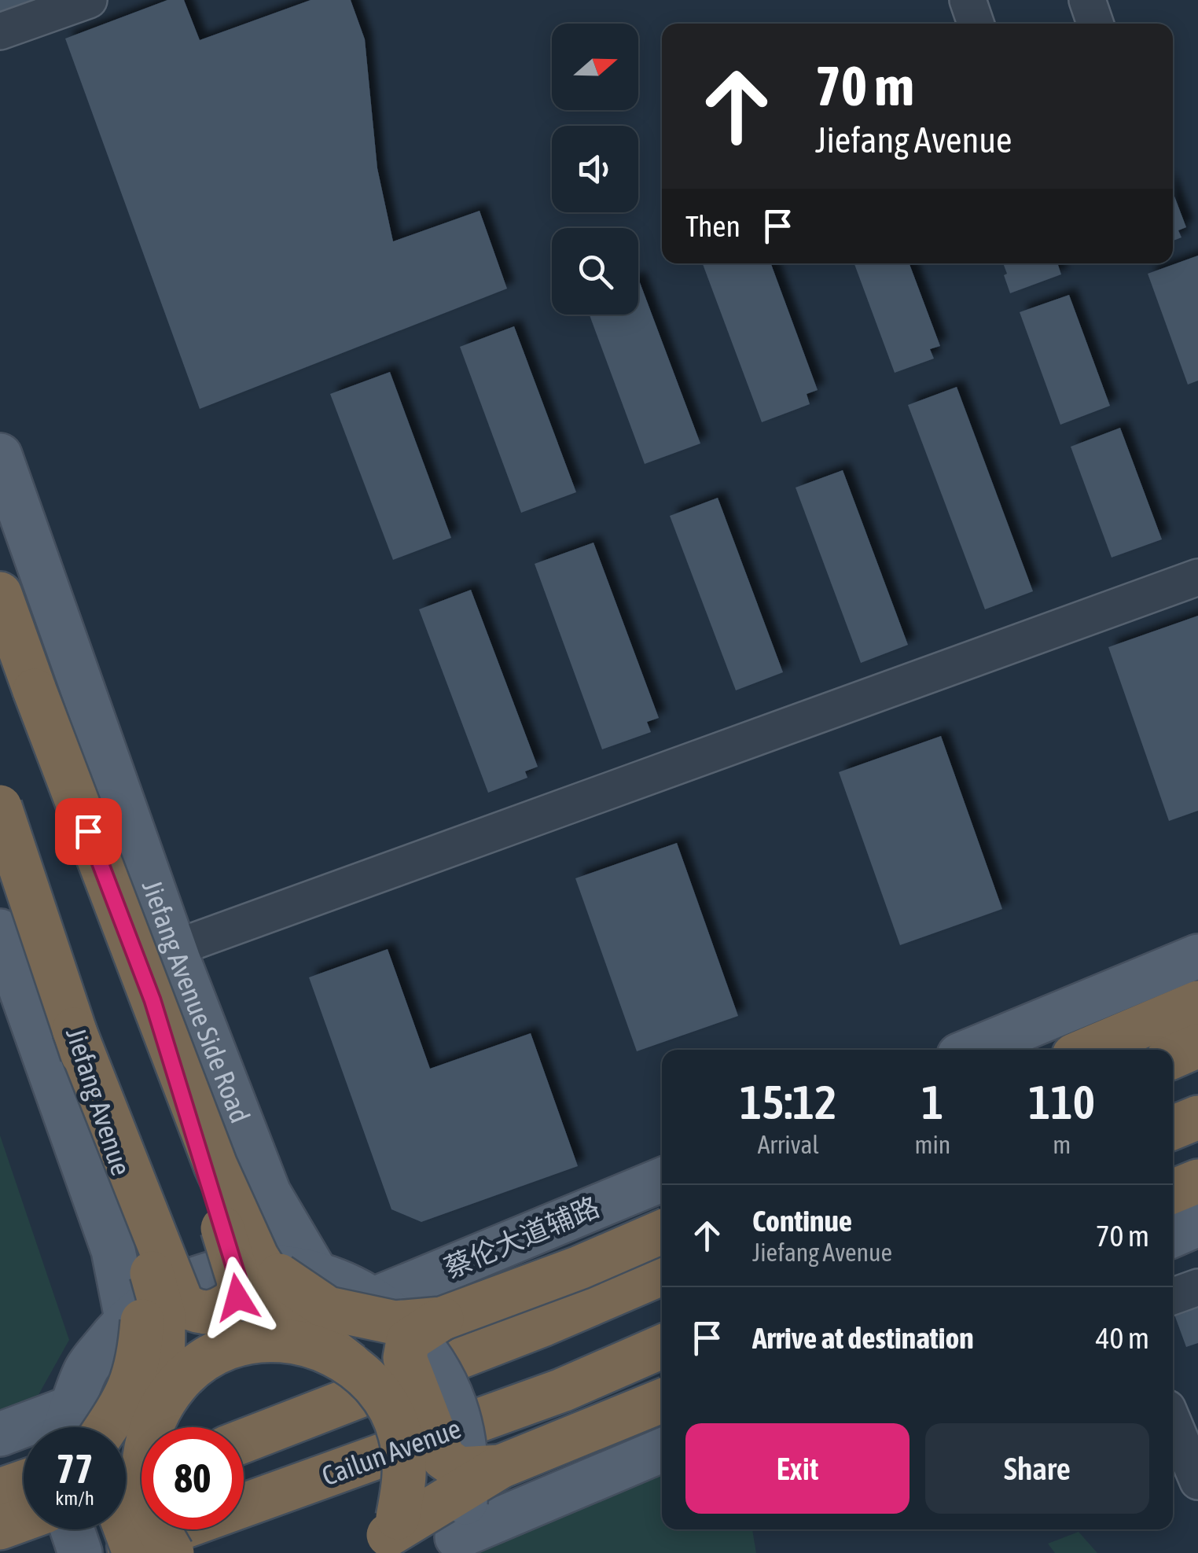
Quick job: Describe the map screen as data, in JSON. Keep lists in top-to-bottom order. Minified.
{"streets":{"highway":["Jiefang Avenue","Cailun Avenue"],"main road":["Jiefang Avenue Side Road","蔡伦大道辅路"]},"north":"right","page":{"turn":["70 m","Jiefang Avenue"],"then":"Then","eta":["15:12","Arrival","1","min","110","m"],"list":[{"name":"Continue","note":"Jiefang Avenue","value":"70 m"},{"name":"Arrive at destination","value":"40 m"}],"buttons":["Exit","Share"],"speed":"77 km/h","limit":"80"}}
